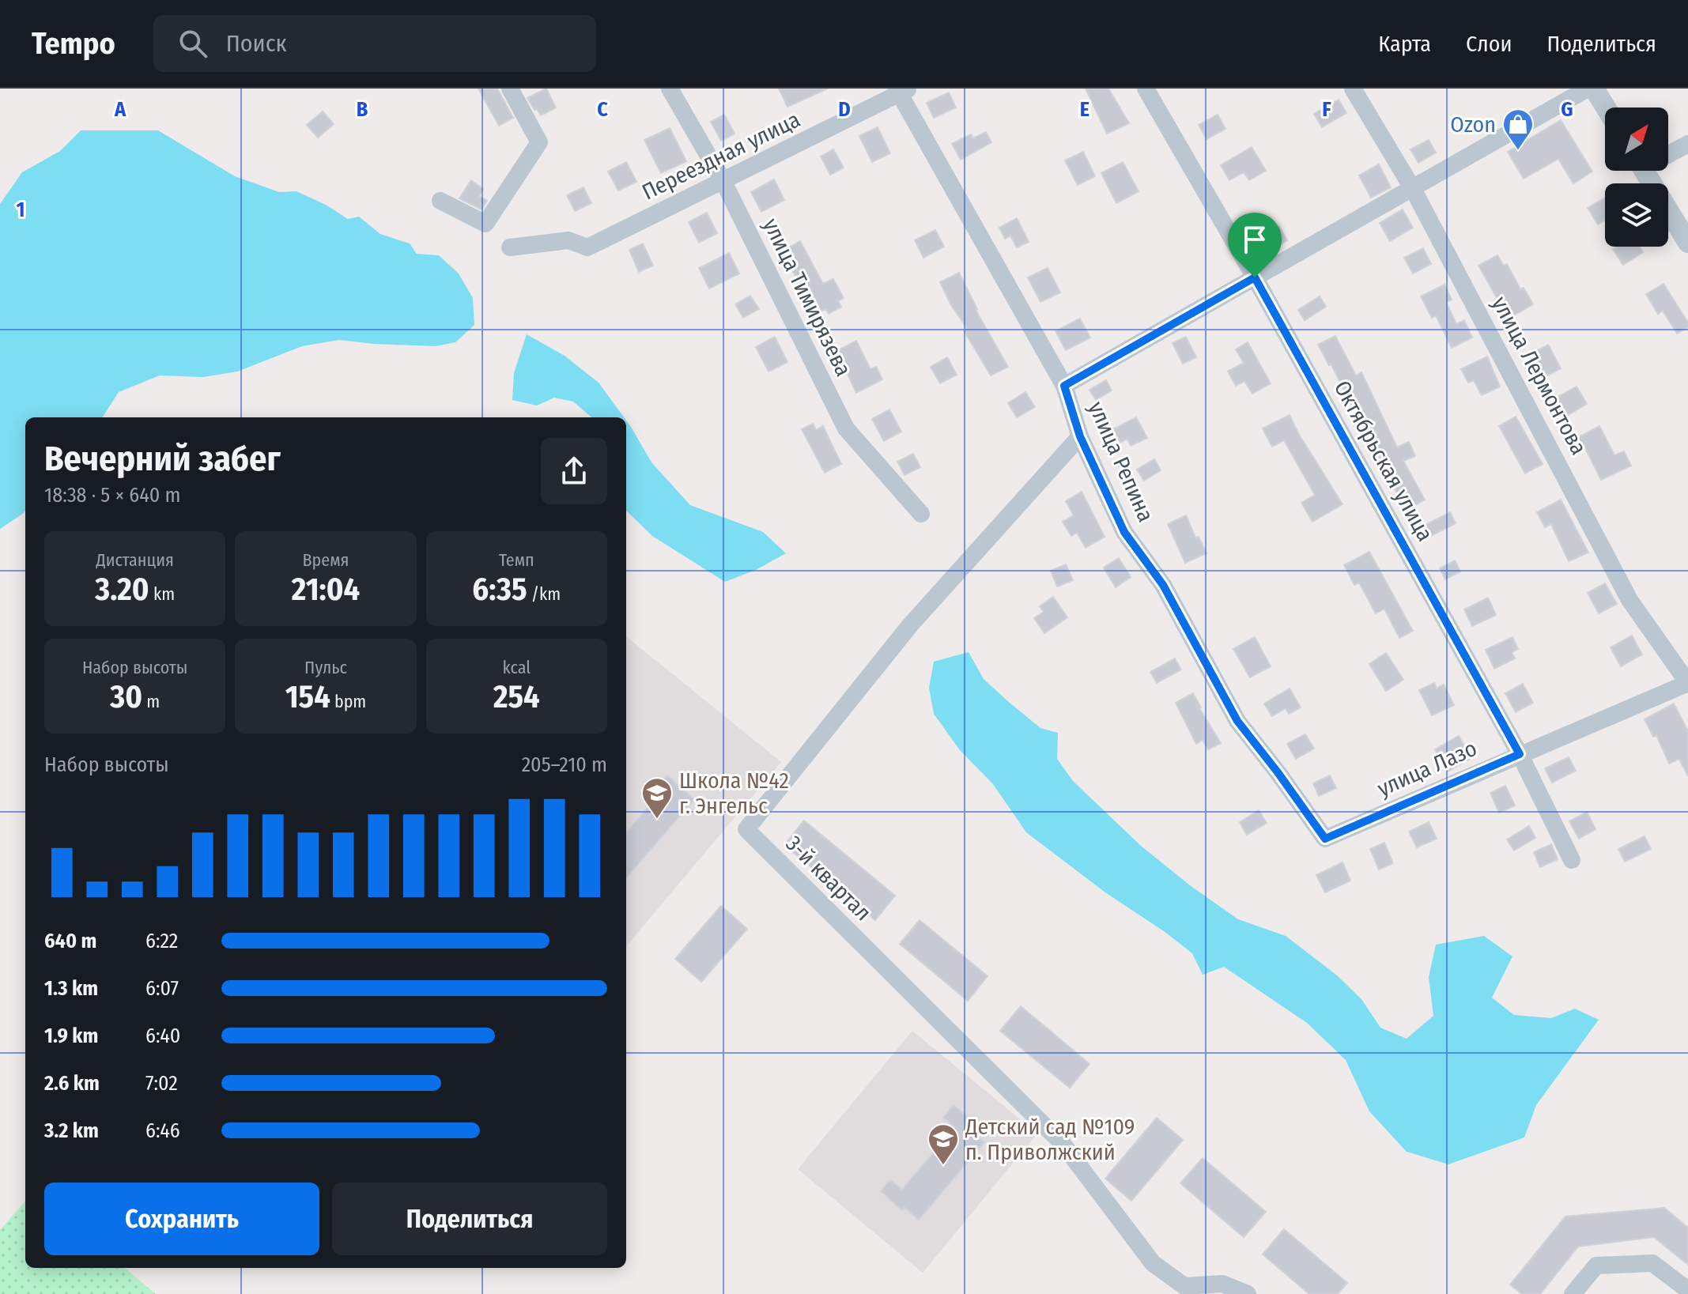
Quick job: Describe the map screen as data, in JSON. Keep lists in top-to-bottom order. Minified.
{"streets":{"street":["Переездная улица","улица Тимирязева","улица Лермонтова","Октябрьская улица","улица Репина","улица Лазо","3-й квартал"]},"crossings":[["Переездная улица","улица Тимирязева"],["Переездная улица","улица Репина"],["улица Лермонтова","улица Лазо"],["Октябрьская улица","улица Лазо"],["улица Репина","улица Лазо"],["улица Репина","3-й квартал"]],"places":{"shop":["Ozon"],"school or university":["Школа №42 г. Энгельс","Детский сад №109 п. Приволжский"]},"north":"top right","page":{"header":"Tempo","search":"Поиск","nav":["Карта","Слои","Поделиться"],"heading":["Вечерний забег","18:38 · 5 × 640 m"],"stats":[["Дистанция","3.20 km"],["Время","21:04"],["Темп","6:35 /km"],["Набор высоты","30 m"],["Пульс","154 bpm"],["kcal","254"]],"chart":["Набор высоты","205–210 m"],"list":[{"name":"640 m","note":"6:22"},{"name":"1.3 km","note":"6:07"},{"name":"1.9 km","note":"6:40"},{"name":"2.6 km","note":"7:02"},{"name":"3.2 km","note":"6:46"}],"buttons":["Сохранить","Поделиться"]},"grid":{"columns":["A","B","C","D","E","F","G"],"rows":["1"]}}
